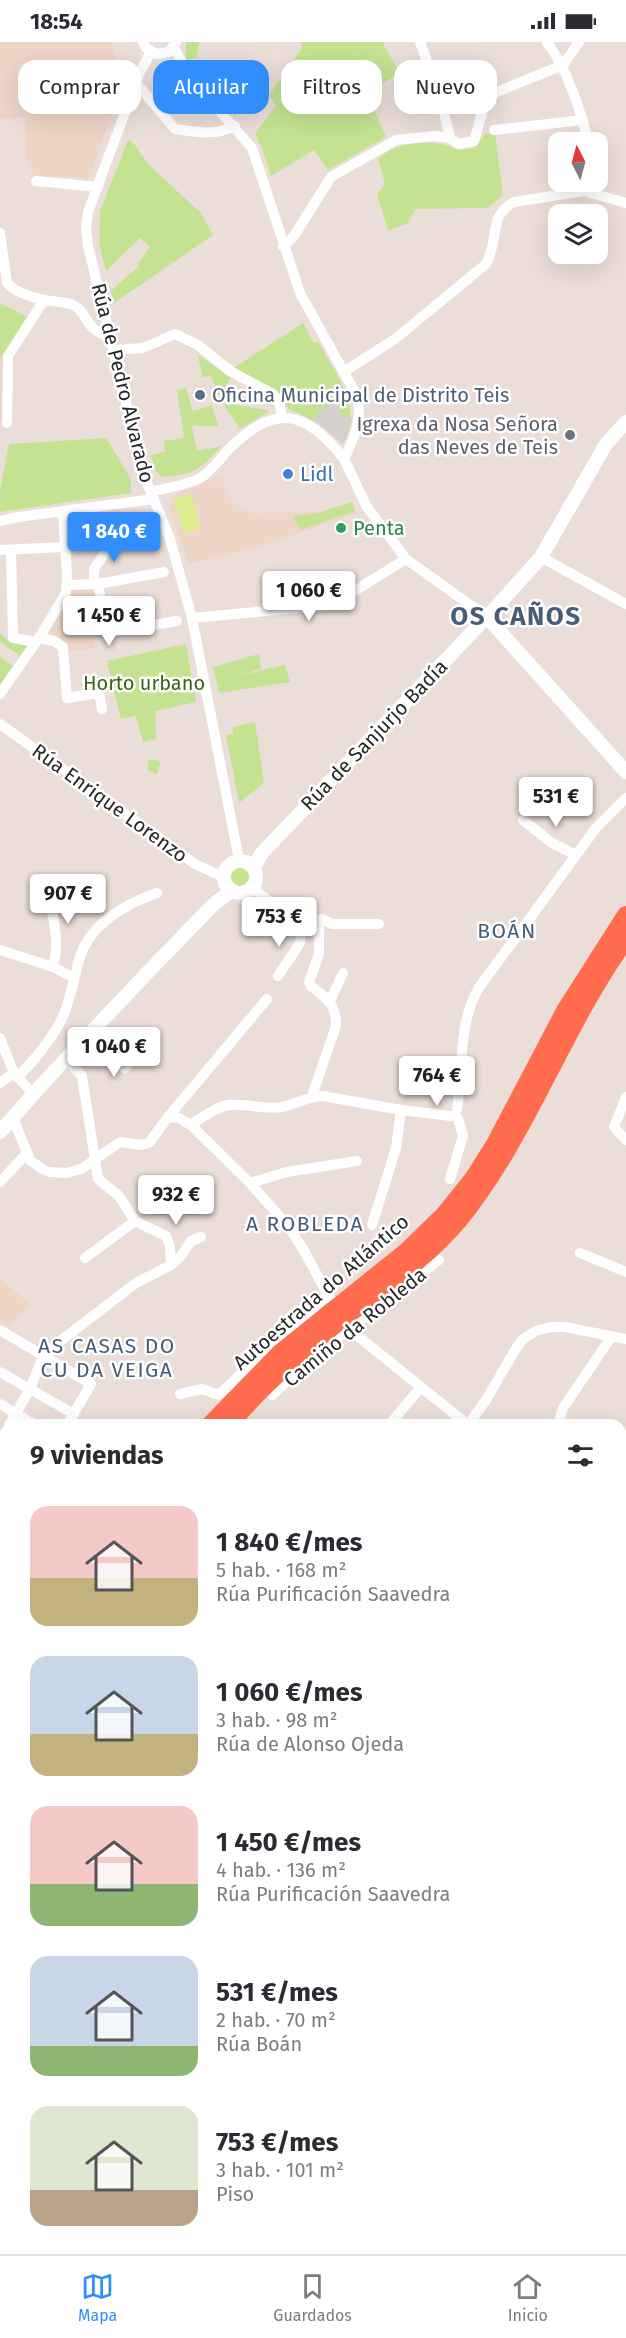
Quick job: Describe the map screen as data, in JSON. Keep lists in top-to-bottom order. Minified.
{"streets":{"highway":["Autoestrada do Atlántico"],"main road":["Rúa de Sanjurjo Badía"],"street":["Rúa de Pedro Alvarado","Rúa Enrique Lorenzo","Camiño da Robleda"]},"crossings":[["Rúa de Pedro Alvarado","Rúa de Sanjurjo Badía"],["Rúa de Pedro Alvarado","Rúa Enrique Lorenzo"],["Rúa de Sanjurjo Badía","Rúa Enrique Lorenzo"]],"districts":["OS CAÑOS","BOÁN","A ROBLEDA","AS CASAS DO CU DA VEIGA"],"parks":["Horto urbano"],"places":["Oficina Municipal de Distrito Teis","Igrexa da Nosa Señora das Neves de Teis","Lidl","Penta"],"north":"top","page":{"status":"18:54","chip":["Comprar","Alquilar","Filtros","Nuevo"],"price":["1 840 €","1 060 €","1 450 €","531 €","907 €","753 €","1 040 €","764 €","932 €"],"heading":"9 viviendas","list":[{"name":"1 840 €/mes","note":"5 hab. · 168 m² · Rúa Purificación Saavedra"},{"name":"1 060 €/mes","note":"3 hab. · 98 m² · Rúa de Alonso Ojeda"},{"name":"1 450 €/mes","note":"4 hab. · 136 m² · Rúa Purificación Saavedra"},{"name":"531 €/mes","note":"2 hab. · 70 m² · Rúa Boán"},{"name":"753 €/mes","note":"3 hab. · 101 m² · Piso"}],"tabs":["Mapa","Guardados","Inicio"]}}
